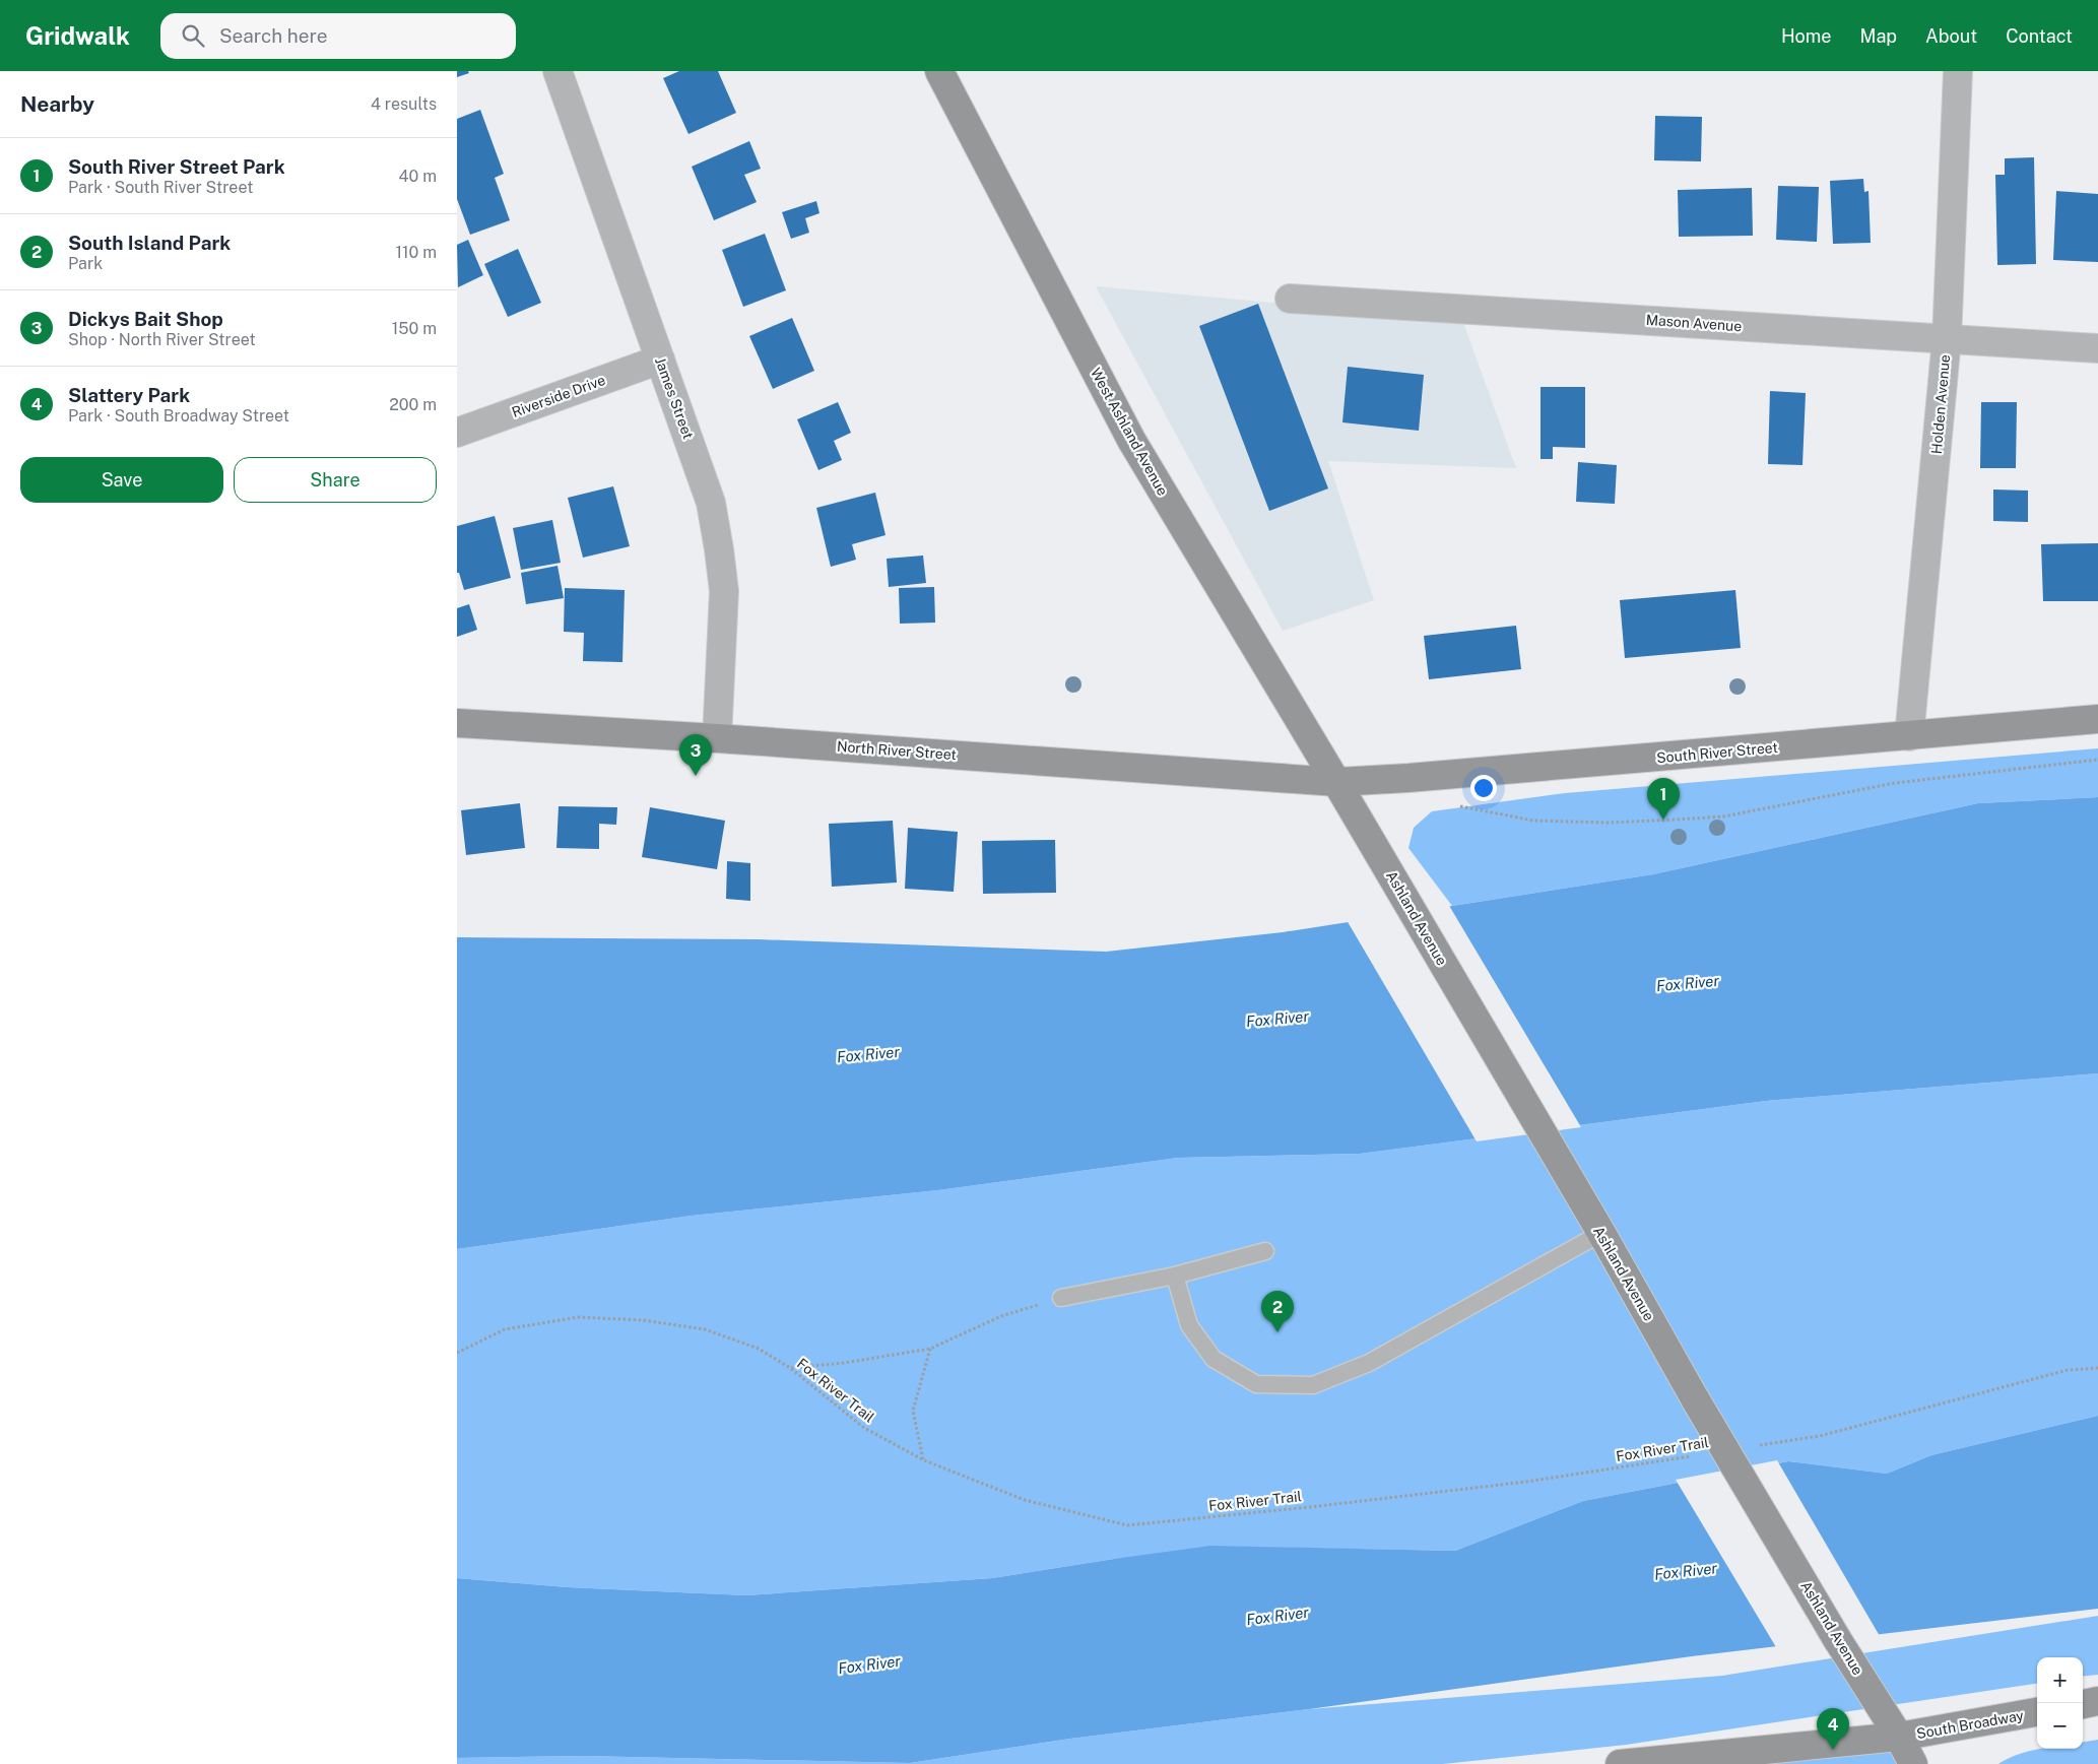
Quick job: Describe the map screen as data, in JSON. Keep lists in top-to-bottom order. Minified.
{"streets":{"street":["Mason Avenue","Riverside Drive","James Street","Holden Avenue","West Ashland Avenue","North River Street","South River Street","Ashland Avenue","South Broadway"],"path":["Fox River Trail"]},"crossings":[["Mason Avenue","Holden Avenue"],["Riverside Drive","James Street"],["James Street","North River Street"],["Holden Avenue","South River Street"],["West Ashland Avenue","North River Street"],["West Ashland Avenue","South River Street"],["West Ashland Avenue","Ashland Avenue"],["North River Street","South River Street"],["North River Street","Ashland Avenue"],["South River Street","Ashland Avenue"],["Ashland Avenue","South Broadway"]],"water":["Fox River"],"page":{"header":"Gridwalk","search":"Search here","nav":["Home","Map","About","Contact"],"heading":["Nearby","4 results"],"list":[{"mark":"1","name":"South River Street Park","note":"Park · South River Street","value":"40 m"},{"mark":"2","name":"South Island Park","note":"Park","value":"110 m"},{"mark":"3","name":"Dickys Bait Shop","note":"Shop · North River Street","value":"150 m"},{"mark":"4","name":"Slattery Park","note":"Park · South Broadway Street","value":"200 m"}],"buttons":["Save","Share"],"pins":["3","1","2","4"],"map_buttons":["+","−"]}}
